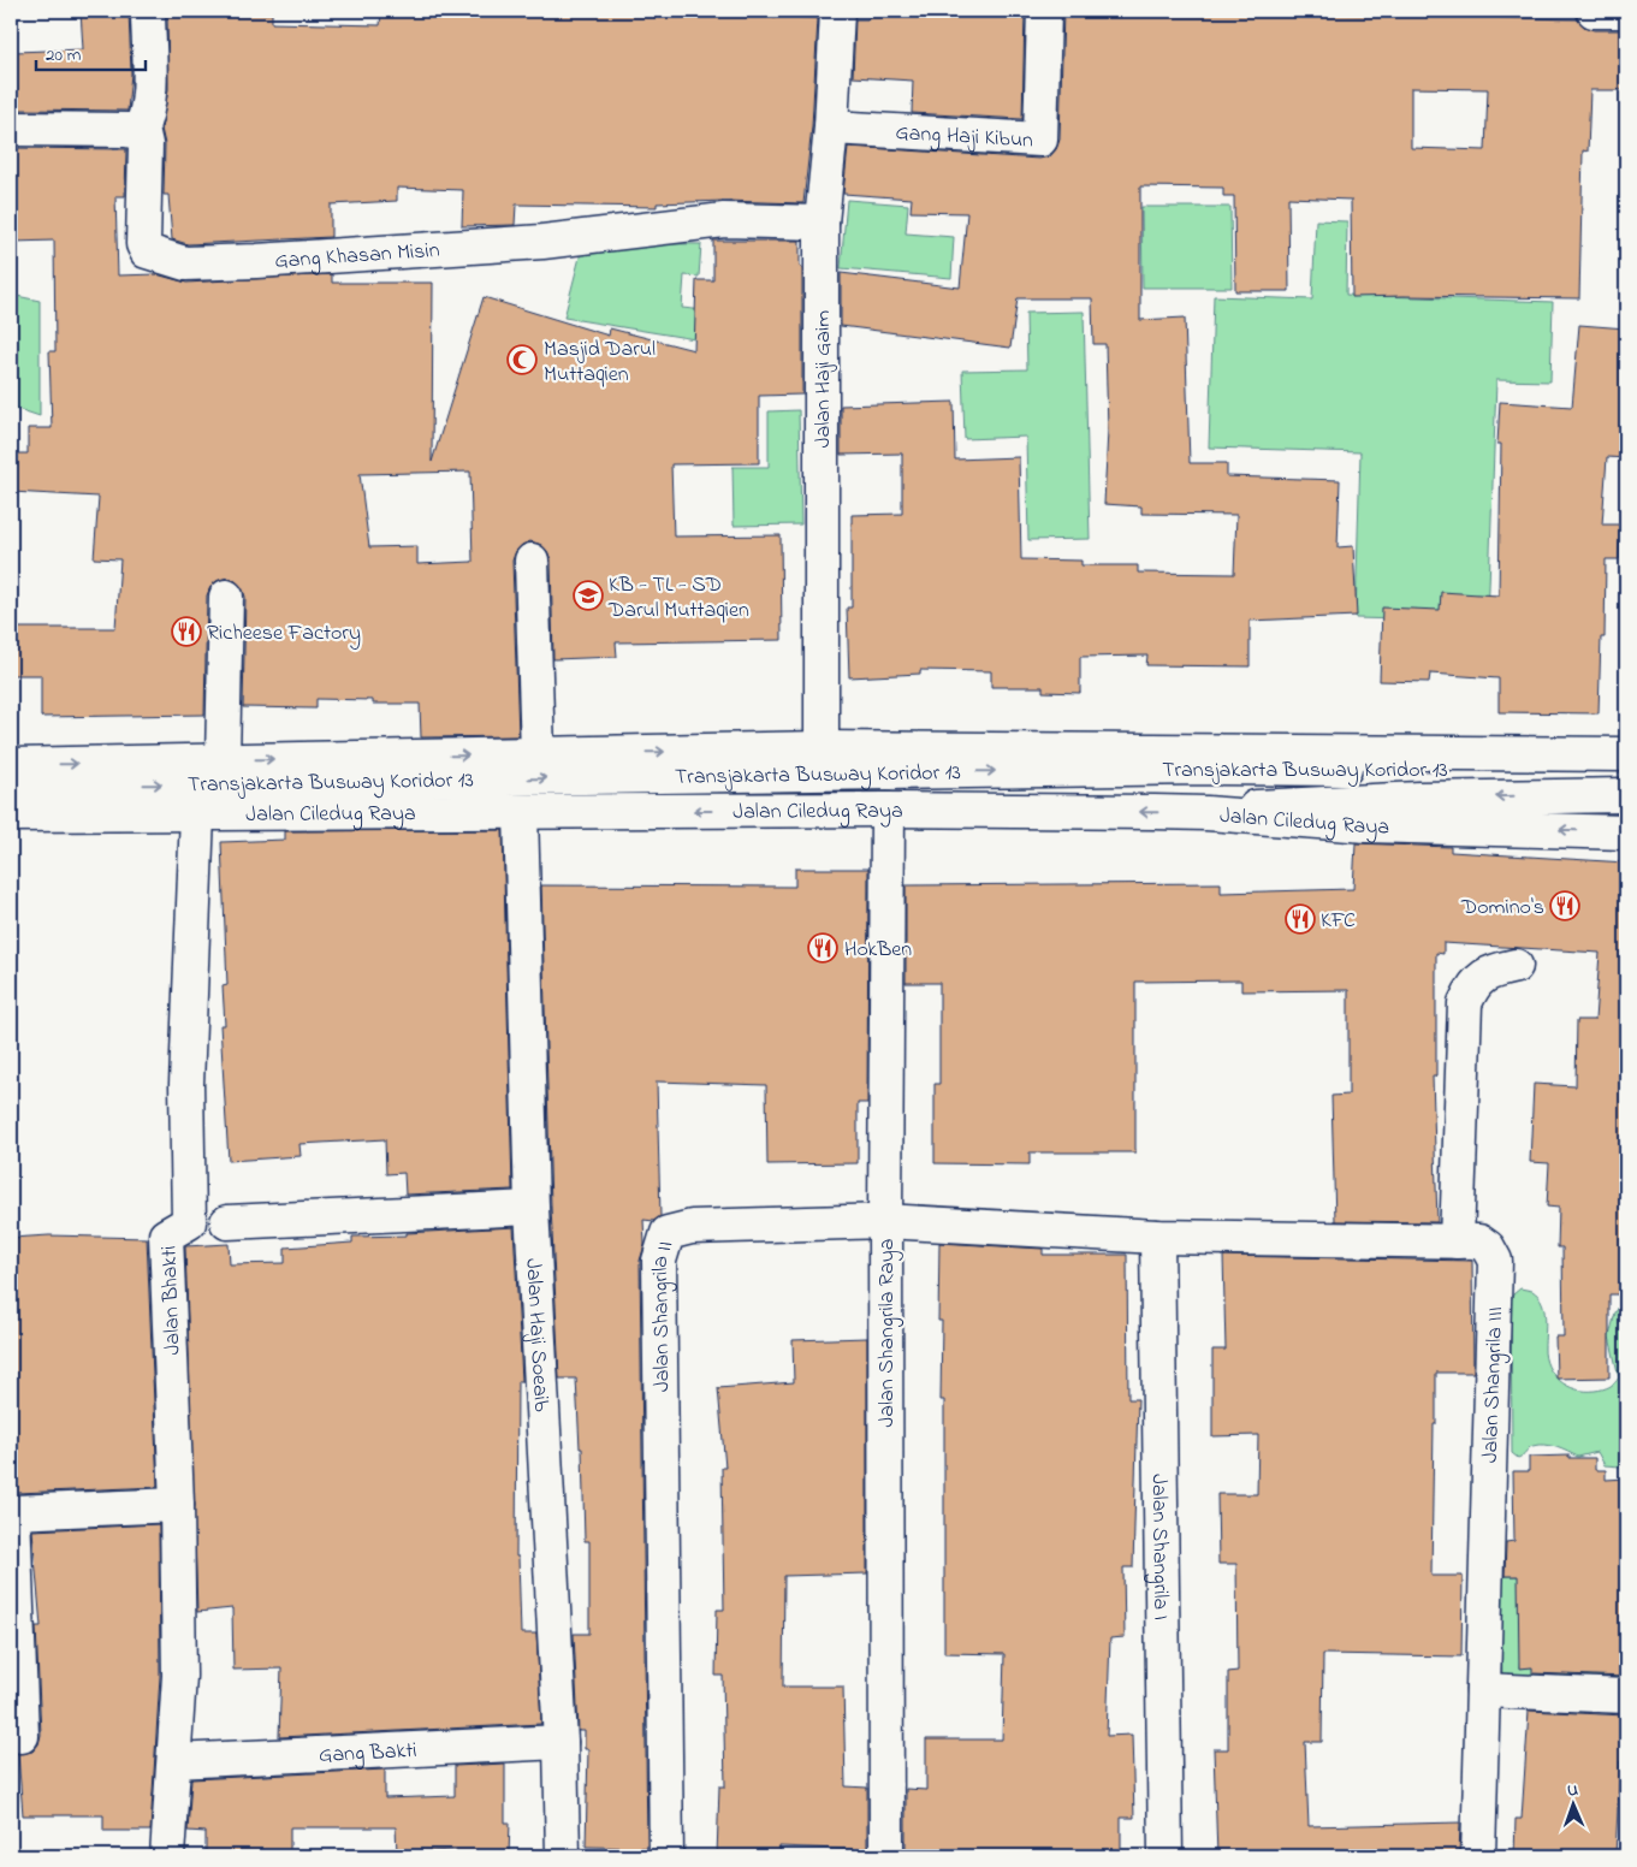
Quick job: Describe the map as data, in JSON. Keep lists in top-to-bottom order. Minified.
{"streets":{"street":["Gang Haji Kibun","Gang Khasan Misin","Jalan Haji Gaim","Transjakarta Busway Koridor 13","Jalan Ciledug Raya","Jalan Bhakti","Jalan Shangrila II","Jalan Shangrila Raya","Jalan Haji Soeaib","Jalan Shangrila III","Jalan Shangrila I","Gang Bakti"]},"crossings":[["Gang Haji Kibun","Jalan Haji Gaim"],["Gang Khasan Misin","Jalan Haji Gaim"],["Transjakarta Busway Koridor 13","Jalan Ciledug Raya"],["Jalan Ciledug Raya","Jalan Bhakti"],["Jalan Ciledug Raya","Jalan Shangrila Raya"],["Jalan Ciledug Raya","Jalan Haji Soeaib"],["Jalan Bhakti","Gang Bakti"],["Jalan Shangrila II","Jalan Shangrila Raya"],["Jalan Shangrila II","Jalan Shangrila III"],["Jalan Shangrila II","Jalan Shangrila I"],["Jalan Haji Soeaib","Gang Bakti"],["Jalan Shangrila III","Jalan Shangrila I"]],"places":{"mosque":["Masjid Darul Muttaqien"],"school or university":["KB - TL - SD Darul Muttaqien"],"restaurant":["Richeese Factory","Domino's","KFC","HokBen"]},"scale_bar":"20 m","north":"top"}
